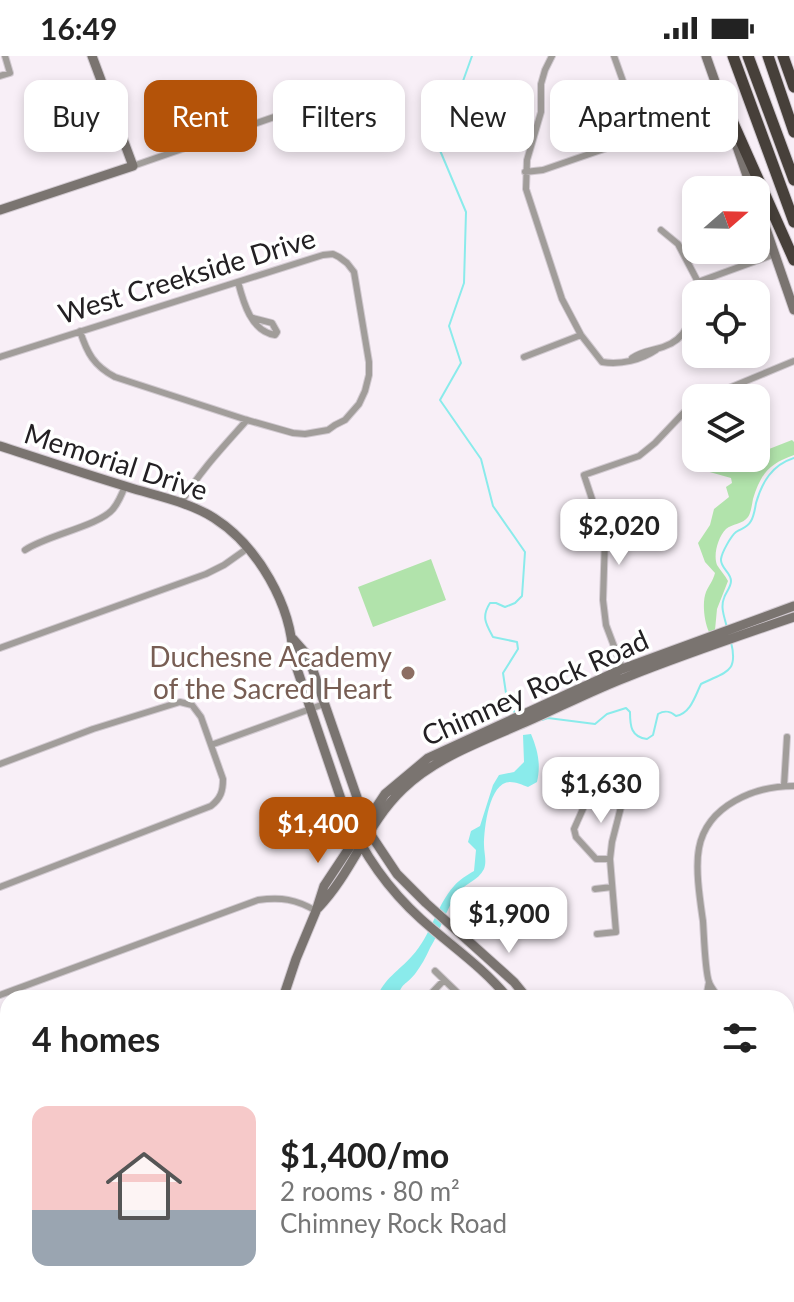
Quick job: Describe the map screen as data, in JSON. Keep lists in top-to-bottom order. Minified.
{"streets":{"main road":["Memorial Drive","Chimney Rock Road"],"street":["West Creekside Drive"]},"crossings":[["Memorial Drive","Chimney Rock Road"]],"places":["Duchesne Academy of the Sacred Heart"],"north":"right","page":{"status":"16:49","chip":["Buy","Rent","Filters","New","Apartment"],"price":["$2,020","$1,630","$1,400","$1,900"],"heading":"4 homes","list":[{"name":"$1,400/mo","note":"2 rooms · 80 m² · Chimney Rock Road"}]}}
